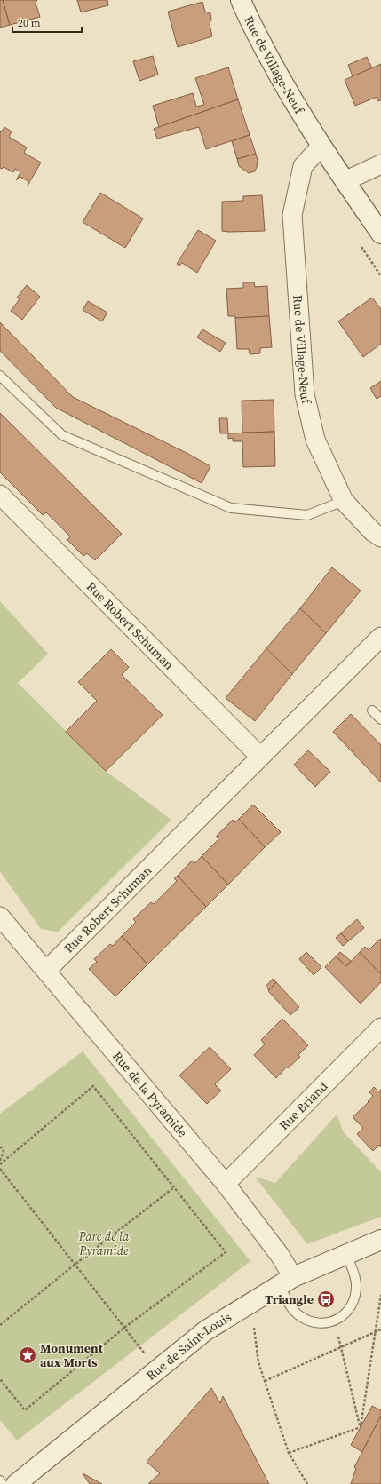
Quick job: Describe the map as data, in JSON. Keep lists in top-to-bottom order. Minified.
{"streets":{"main road":["Rue de Village-Neuf","Rue de Saint-Louis"],"street":["Rue Robert Schuman","Rue de la Pyramide","Rue Briand"]},"crossings":[["Rue Robert Schuman","Rue de la Pyramide"],["Rue de la Pyramide","Rue Briand"],["Rue de la Pyramide","Rue de Saint-Louis"]],"parks":["Parc de la Pyramide"],"places":{"bus stop":["Triangle"],"place":["Monument aux Morts"]},"scale_bar":"20 m"}
